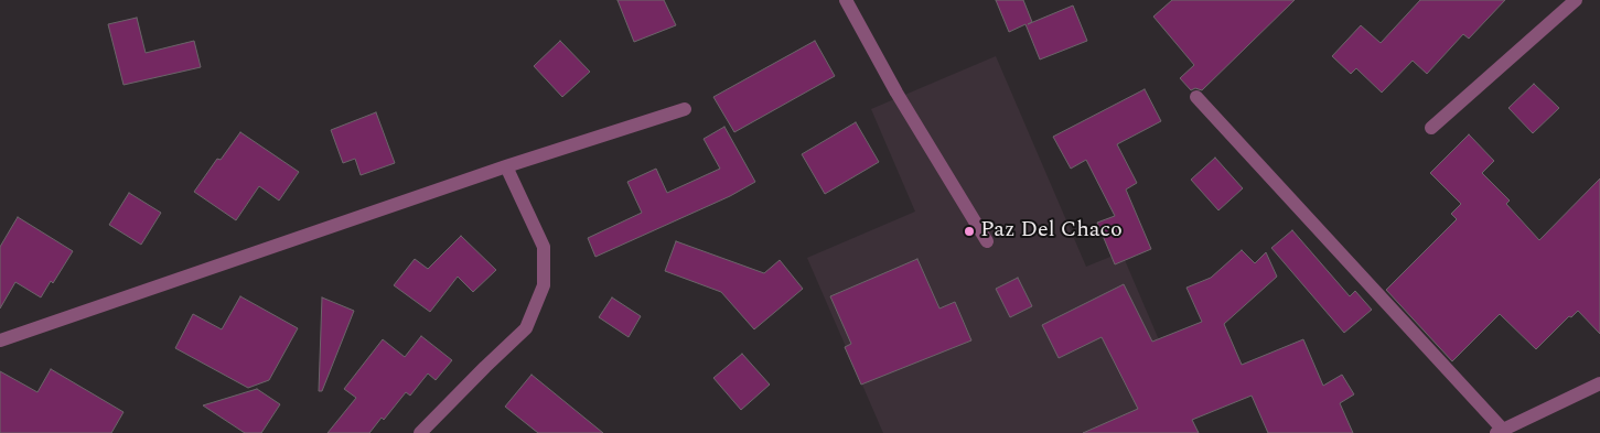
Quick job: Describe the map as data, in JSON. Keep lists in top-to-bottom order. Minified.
{"places":["Paz Del Chaco"]}
